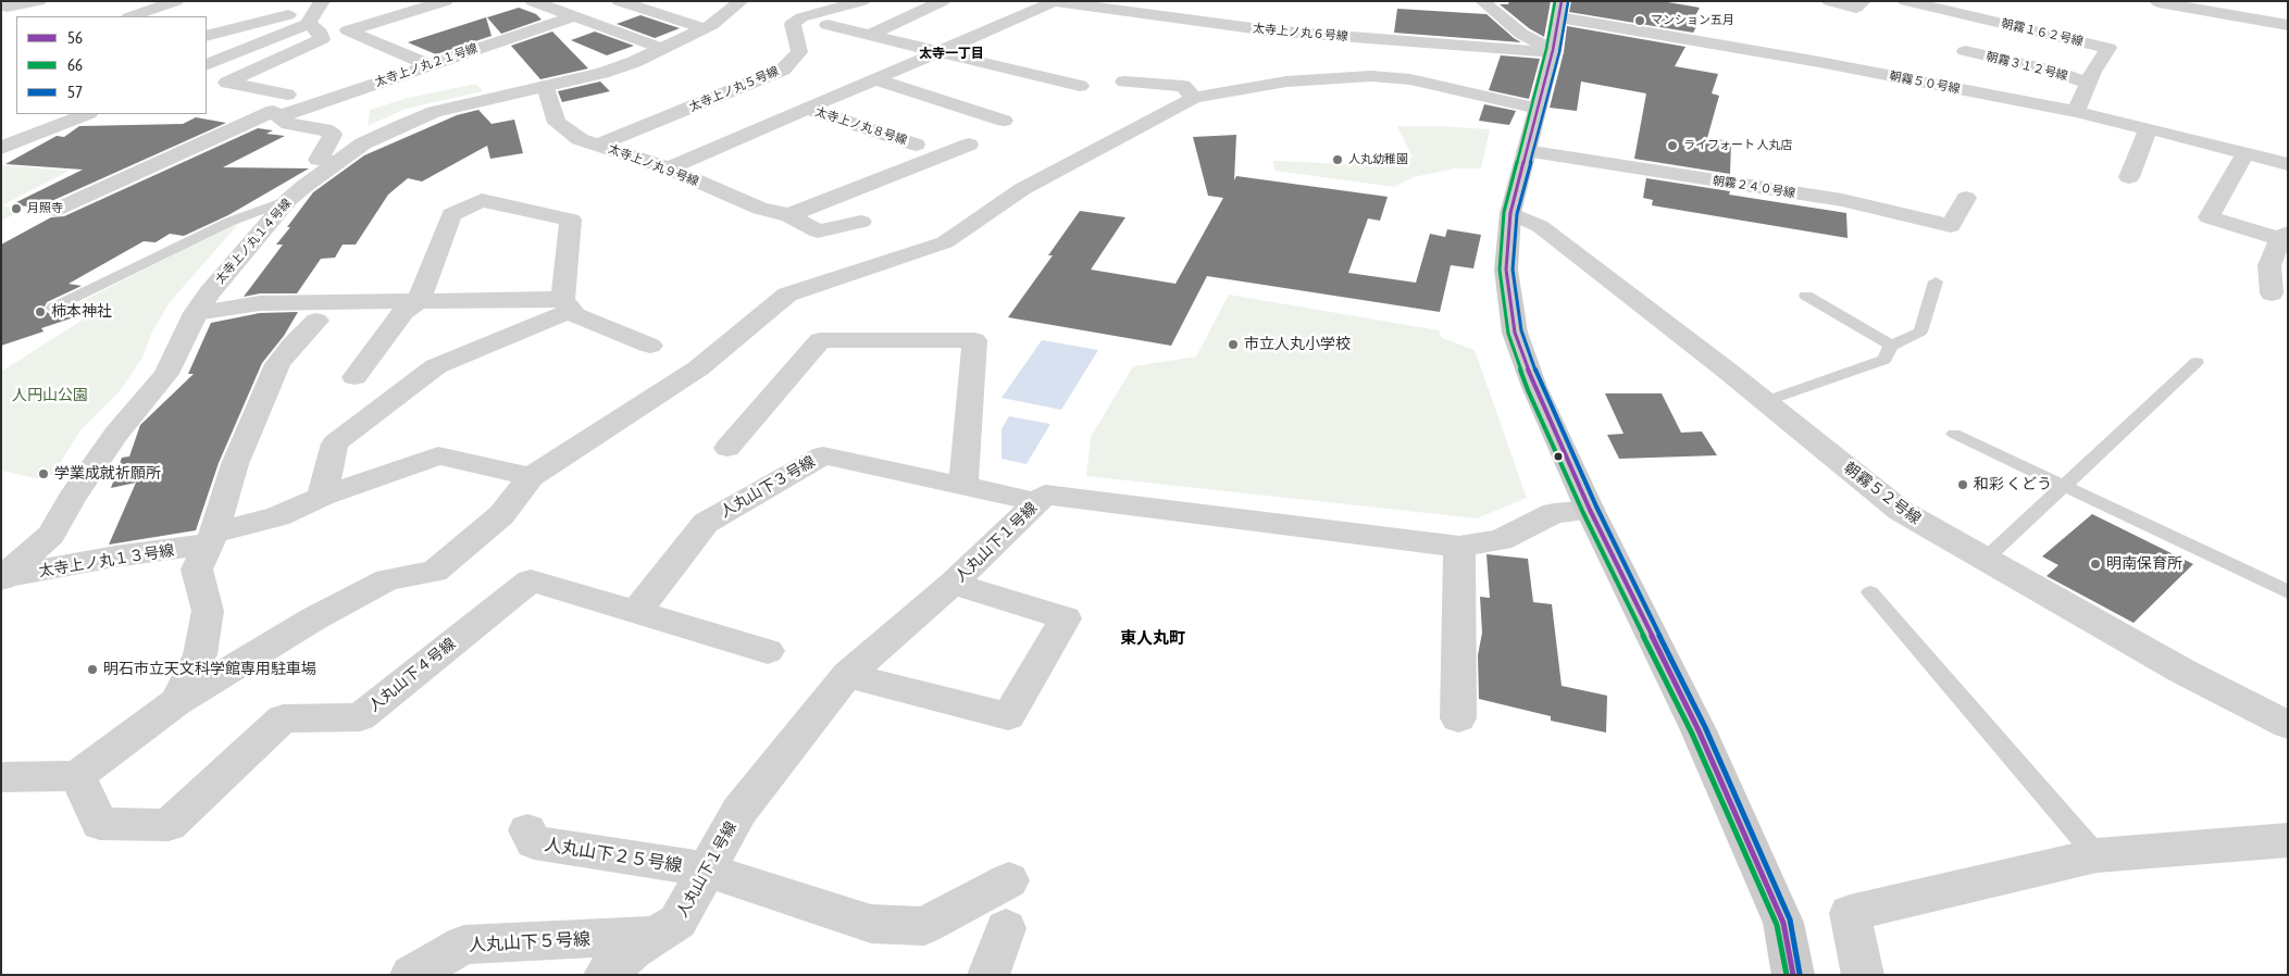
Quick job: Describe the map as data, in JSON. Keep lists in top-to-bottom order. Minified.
{"streets":{"street":["太寺上ノ丸６号線","朝霧１６２号線","太寺上ノ丸２１号線","朝霧３１２号線","朝霧５０号線","太寺上ノ丸５号線","太寺上ノ丸８号線","太寺上ノ丸９号線","朝霧２４０号線","太寺上ノ丸１４号線","人丸山下３号線","朝霧５２号線","人丸山下１号線","太寺上ノ丸１３号線","人丸山下４号線","人丸山下２５号線","人丸山下５号線"]},"crossings":[["朝霧１６２号線","朝霧３１２号線"],["朝霧１６２号線","朝霧５０号線"],["太寺上ノ丸５号線","太寺上ノ丸９号線"],["太寺上ノ丸９号線","太寺上ノ丸１４号線"],["太寺上ノ丸１４号線","太寺上ノ丸１３号線"],["人丸山下３号線","人丸山下１号線"],["人丸山下３号線","人丸山下４号線"],["人丸山下１号線","人丸山下２５号線"],["人丸山下１号線","人丸山下５号線"]],"districts":["太寺一丁目","東人丸町"],"parks":["人円山公園"],"places":["マンション五月","ライフォート 人丸店","人丸幼稚園","月照寺","柿本神社","市立人丸小学校","学業成就祈願所","和彩 くどう","明南保育所","明石市立天文科学館専用駐車場"],"lines":["transit line 56","transit line 66","transit line 57"],"legend":["56","66","57"]}
